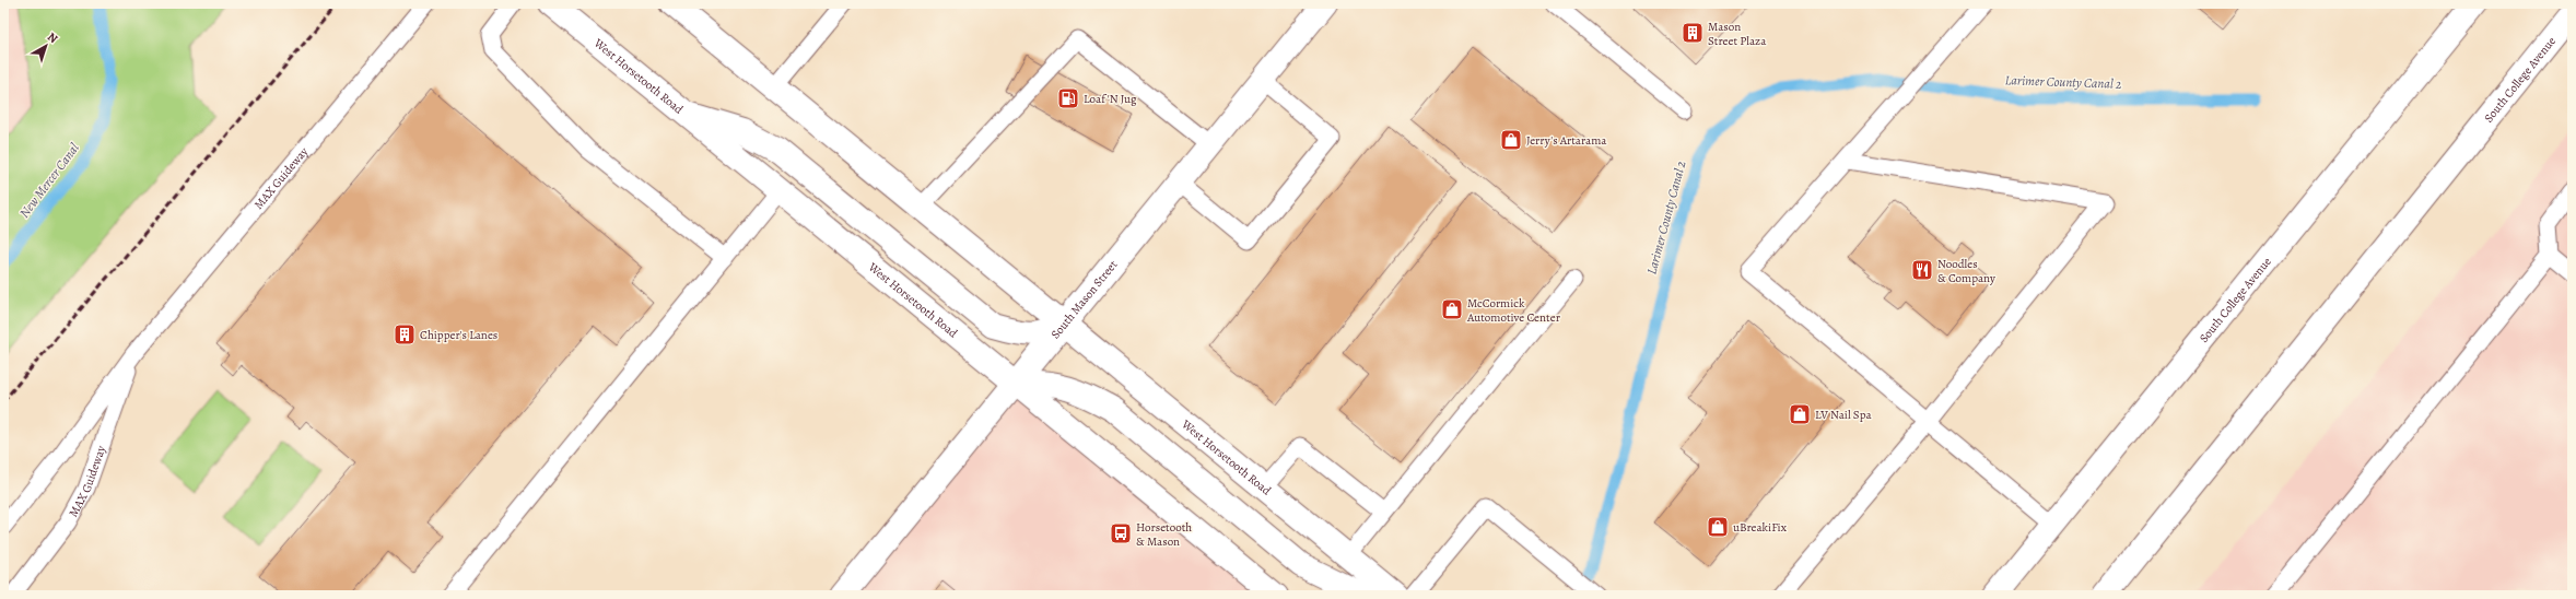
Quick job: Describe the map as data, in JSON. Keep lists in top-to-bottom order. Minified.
{"streets":{"main road":["West Horsetooth Road","South College Avenue","South Mason Street"],"lane":["MAX Guideway"]},"crossings":[["West Horsetooth Road","South Mason Street"]],"water":["Larimer County Canal 2","New Mercer Canal"],"places":{"building":["Mason Street Plaza","Chipper's Lanes"],"fuel station":["Loaf 'N Jug"],"shop":["Jerry's Artarama","McCormick Automotive Center","LV Nail Spa","uBreakiFix"],"restaurant":["Noodles & Company"],"bus stop":["Horsetooth & Mason"]},"north":"top right"}
